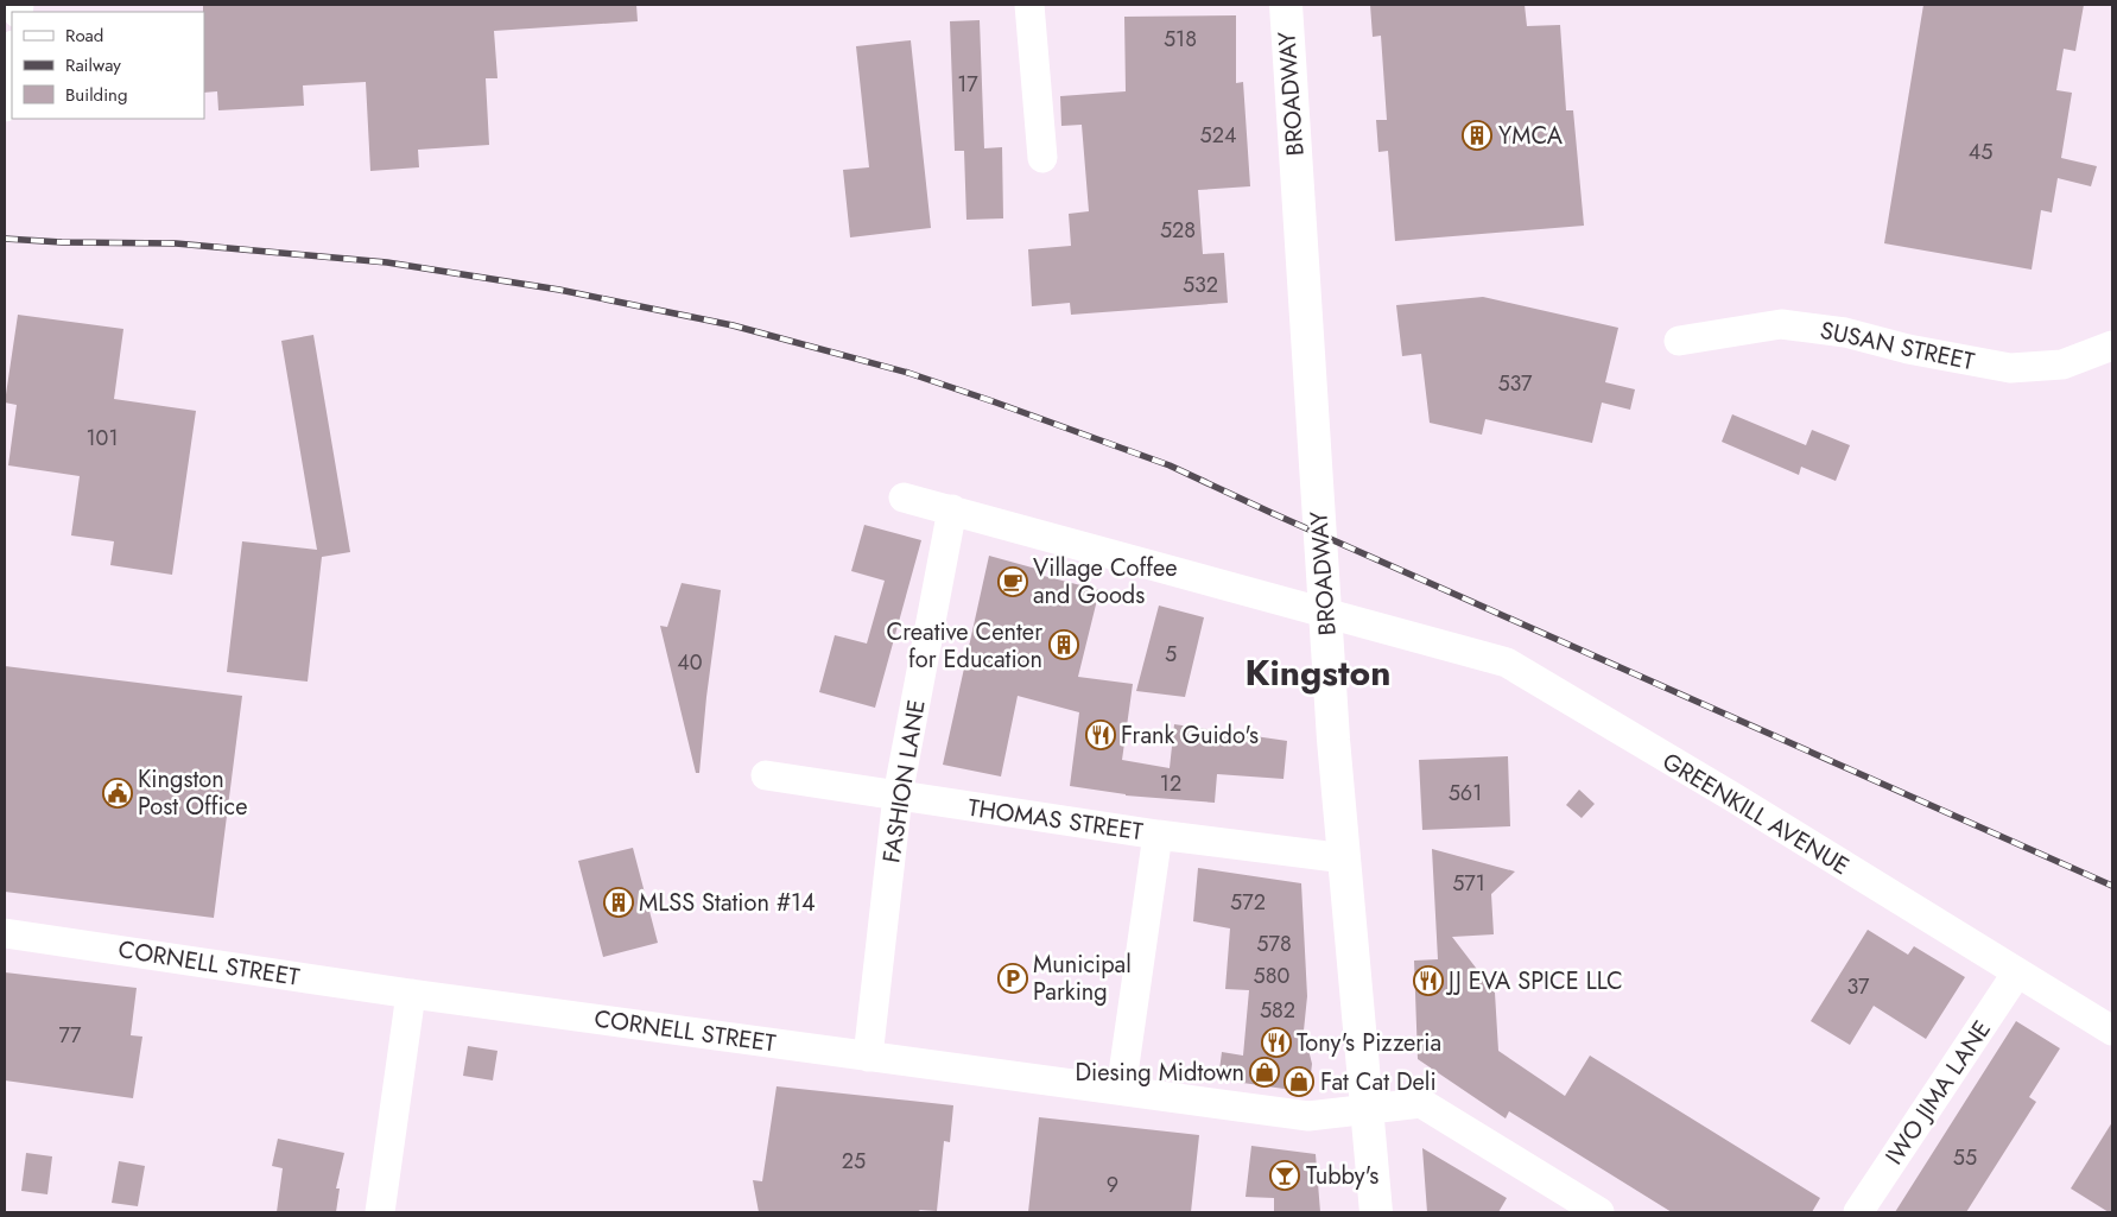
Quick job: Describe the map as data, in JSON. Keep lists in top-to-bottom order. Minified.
{"streets":{"highway":["BROADWAY"],"street":["SUSAN STREET","FASHION LANE","GREENKILL AVENUE","THOMAS STREET","CORNELL STREET","IWO JIMA LANE"]},"crossings":[["BROADWAY","THOMAS STREET"],["BROADWAY","CORNELL STREET"],["FASHION LANE","GREENKILL AVENUE"],["FASHION LANE","THOMAS STREET"],["FASHION LANE","CORNELL STREET"],["GREENKILL AVENUE","IWO JIMA LANE"]],"districts":["Kingston"],"places":{"building":["YMCA","Creative Center for Education","MLSS Station #14"],"cafe":["Village Coffee and Goods"],"restaurant":["Frank Guido's","JJ EVA SPICE LLC","Tony's Pizzeria"],"public building":["Kingston Post Office"],"parking":["Municipal Parking"],"shop":["Diesing Midtown","Fat Cat Deli"],"bar":["Tubby's"]},"house_numbers":["518","17","524","45","528","532","537","101","5","40","12","561","571","572","578","580","37","582","77","55","25","9"],"legend":["Road","Railway","Building"]}
